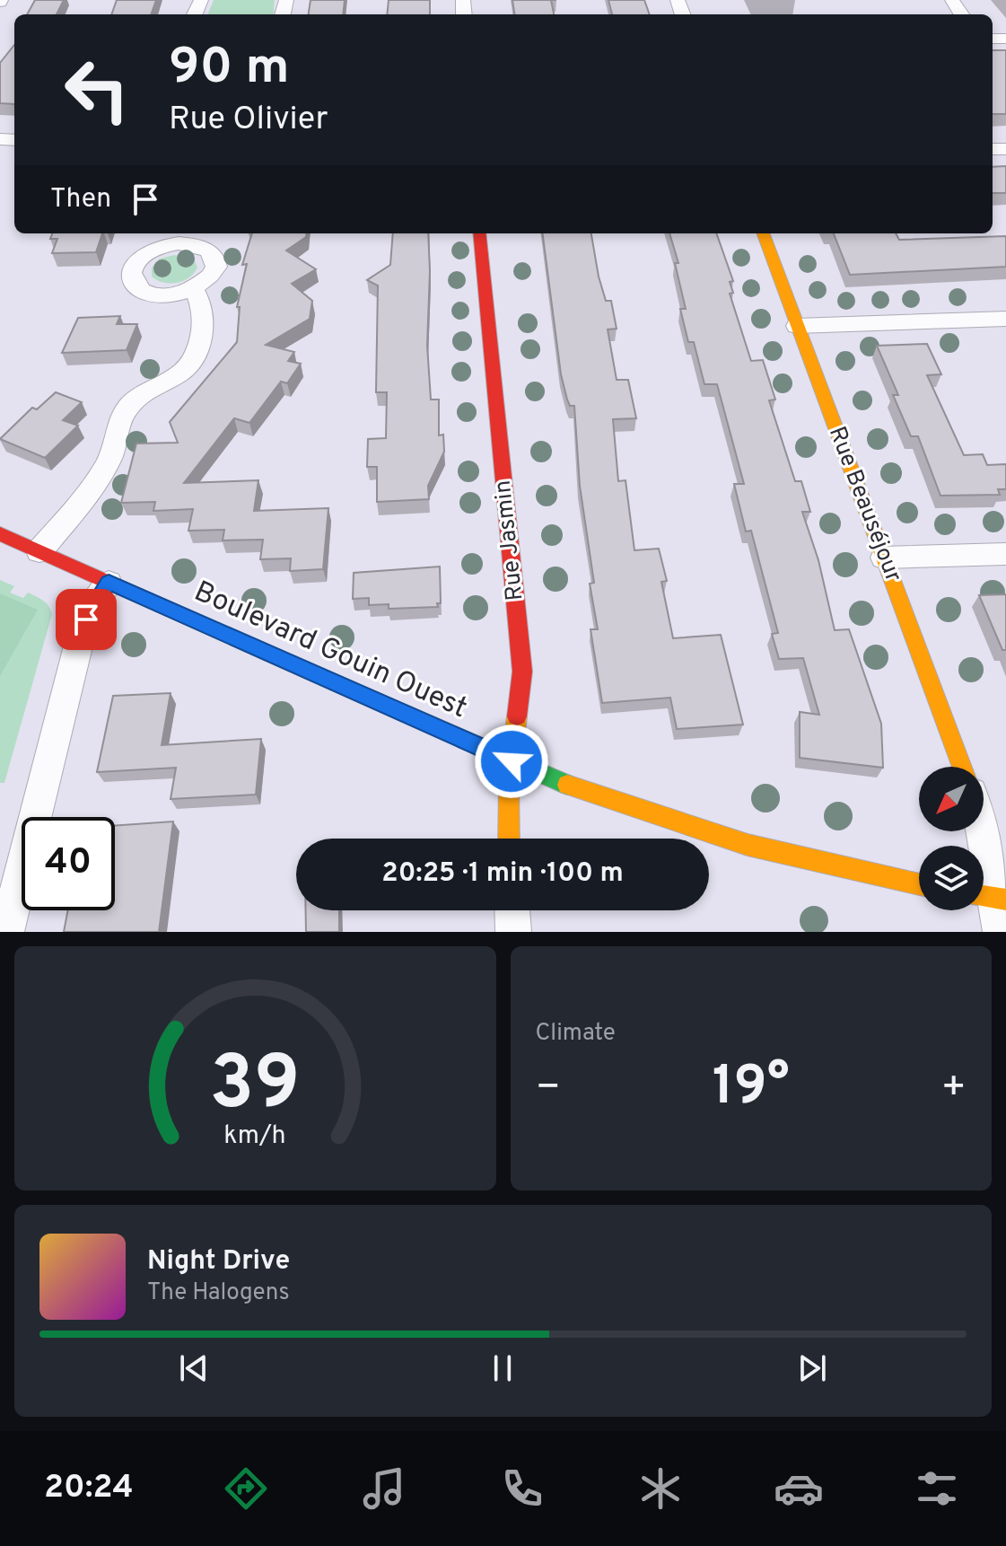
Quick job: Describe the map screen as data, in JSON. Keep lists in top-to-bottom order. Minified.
{"streets":{"street":["Rue Beauséjour","Rue Jasmin","Boulevard Gouin Ouest"]},"crossings":[["Rue Jasmin","Boulevard Gouin Ouest"]],"north":"bottom left","page":{"turn":["90 m","Rue Olivier"],"then":"Then","limit":"40","trip":"20:25 · 1 min · 100 m","tile":"Climate","heat":["−","19°","+"],"song":["Night Drive","The Halogens"],"tabs":"20:24","gauge":["39","km/h"]}}
